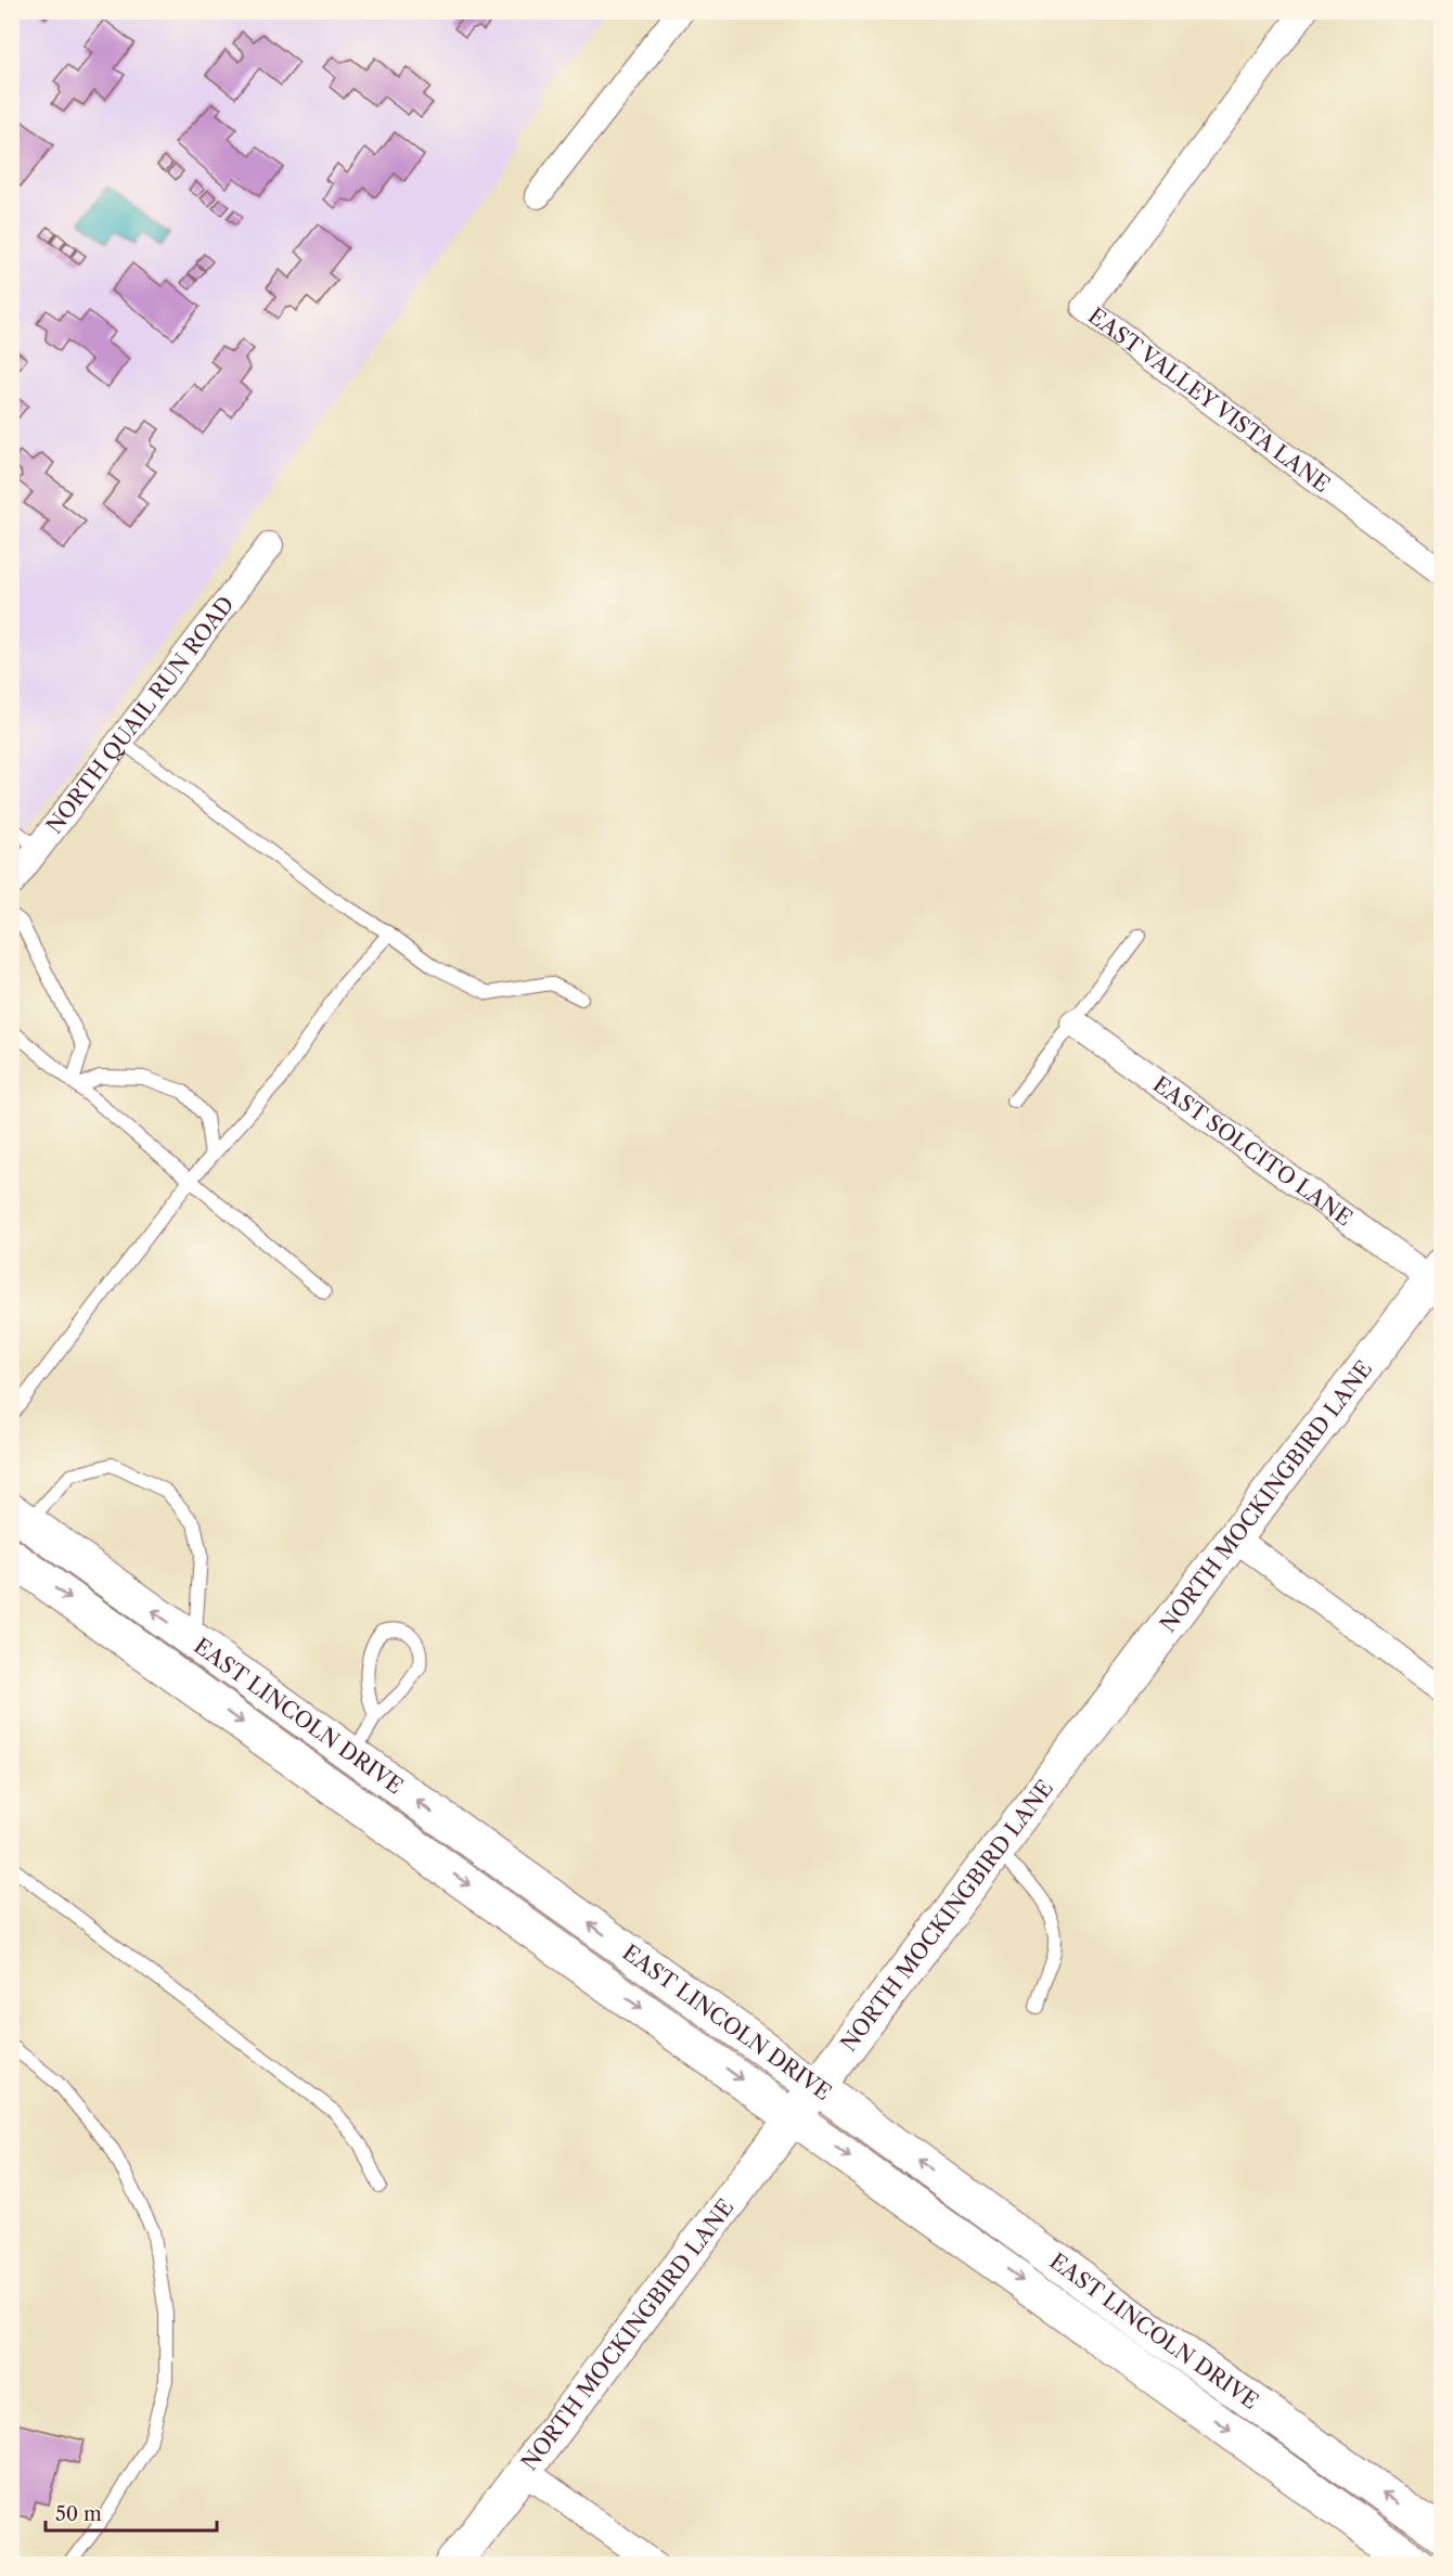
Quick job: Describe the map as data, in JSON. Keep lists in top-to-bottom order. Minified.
{"streets":{"main road":["EAST LINCOLN DRIVE"],"street":["EAST VALLEY VISTA LANE","NORTH QUAIL RUN ROAD","EAST SOLCITO LANE","NORTH MOCKINGBIRD LANE"]},"crossings":[["EAST SOLCITO LANE","NORTH MOCKINGBIRD LANE"],["NORTH MOCKINGBIRD LANE","EAST LINCOLN DRIVE"]],"scale_bar":"50 m"}
